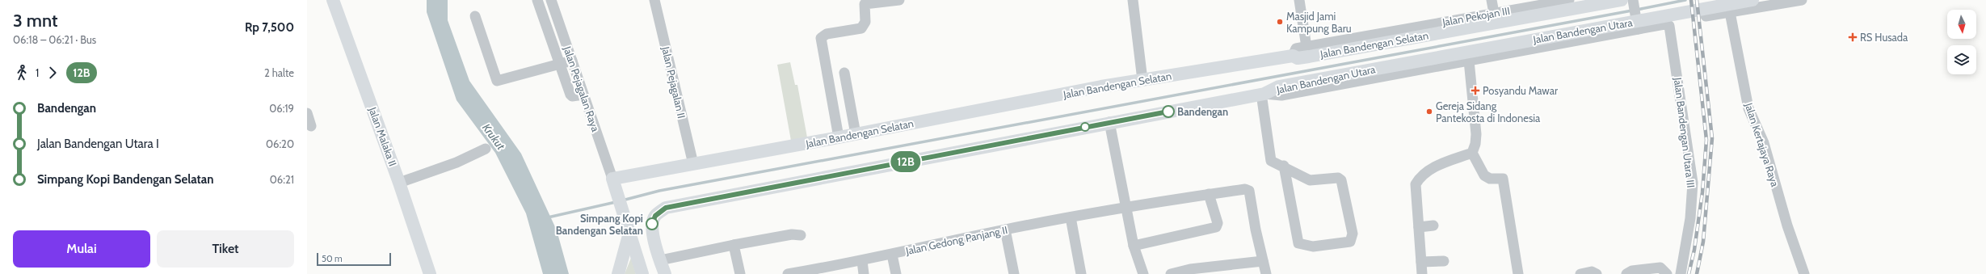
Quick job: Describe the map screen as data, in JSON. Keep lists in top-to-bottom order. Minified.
{"streets":{"main road":["Jalan Bandengan Utara","Jalan Bandengan Selatan","Jalan Malaka II"],"street":["Jalan Pekojan III","Jalan Pejagalan II","Jalan Pejagalan Raya","Jalan Bandengan Utara III","Jalan Kertajaya Raya","Jalan Gedong Panjang II"]},"crossings":[["Jalan Pekojan III","Jalan Bandengan Selatan"],["Jalan Bandengan Selatan","Jalan Pejagalan II"],["Jalan Bandengan Selatan","Jalan Pejagalan Raya"]],"water":["Krukut"],"places":{"other":["Masjid Jami Kampung Baru","Bandengan","Gereja Sidang Pantekosta di Indonesia","Simpang Kopi Bandengan Selatan"],"health":["RS Husada","Posyandu Mawar"]},"lines":["bus line 12B"],"scale_bar":"50 m","north":"bottom","page":{"heading":["3 mnt","06:18 – 06:21 · Bus","Rp 7,500"],"on_map":"12B","legs":["1","12B","2 halte"],"list":[{"name":"Bandengan","value":"06:19"},{"name":"Jalan Bandengan Utara I","value":"06:20"},{"name":"Simpang Kopi Bandengan Selatan","value":"06:21"}],"buttons":["Mulai","Tiket"],"scale":"50 m"}}
